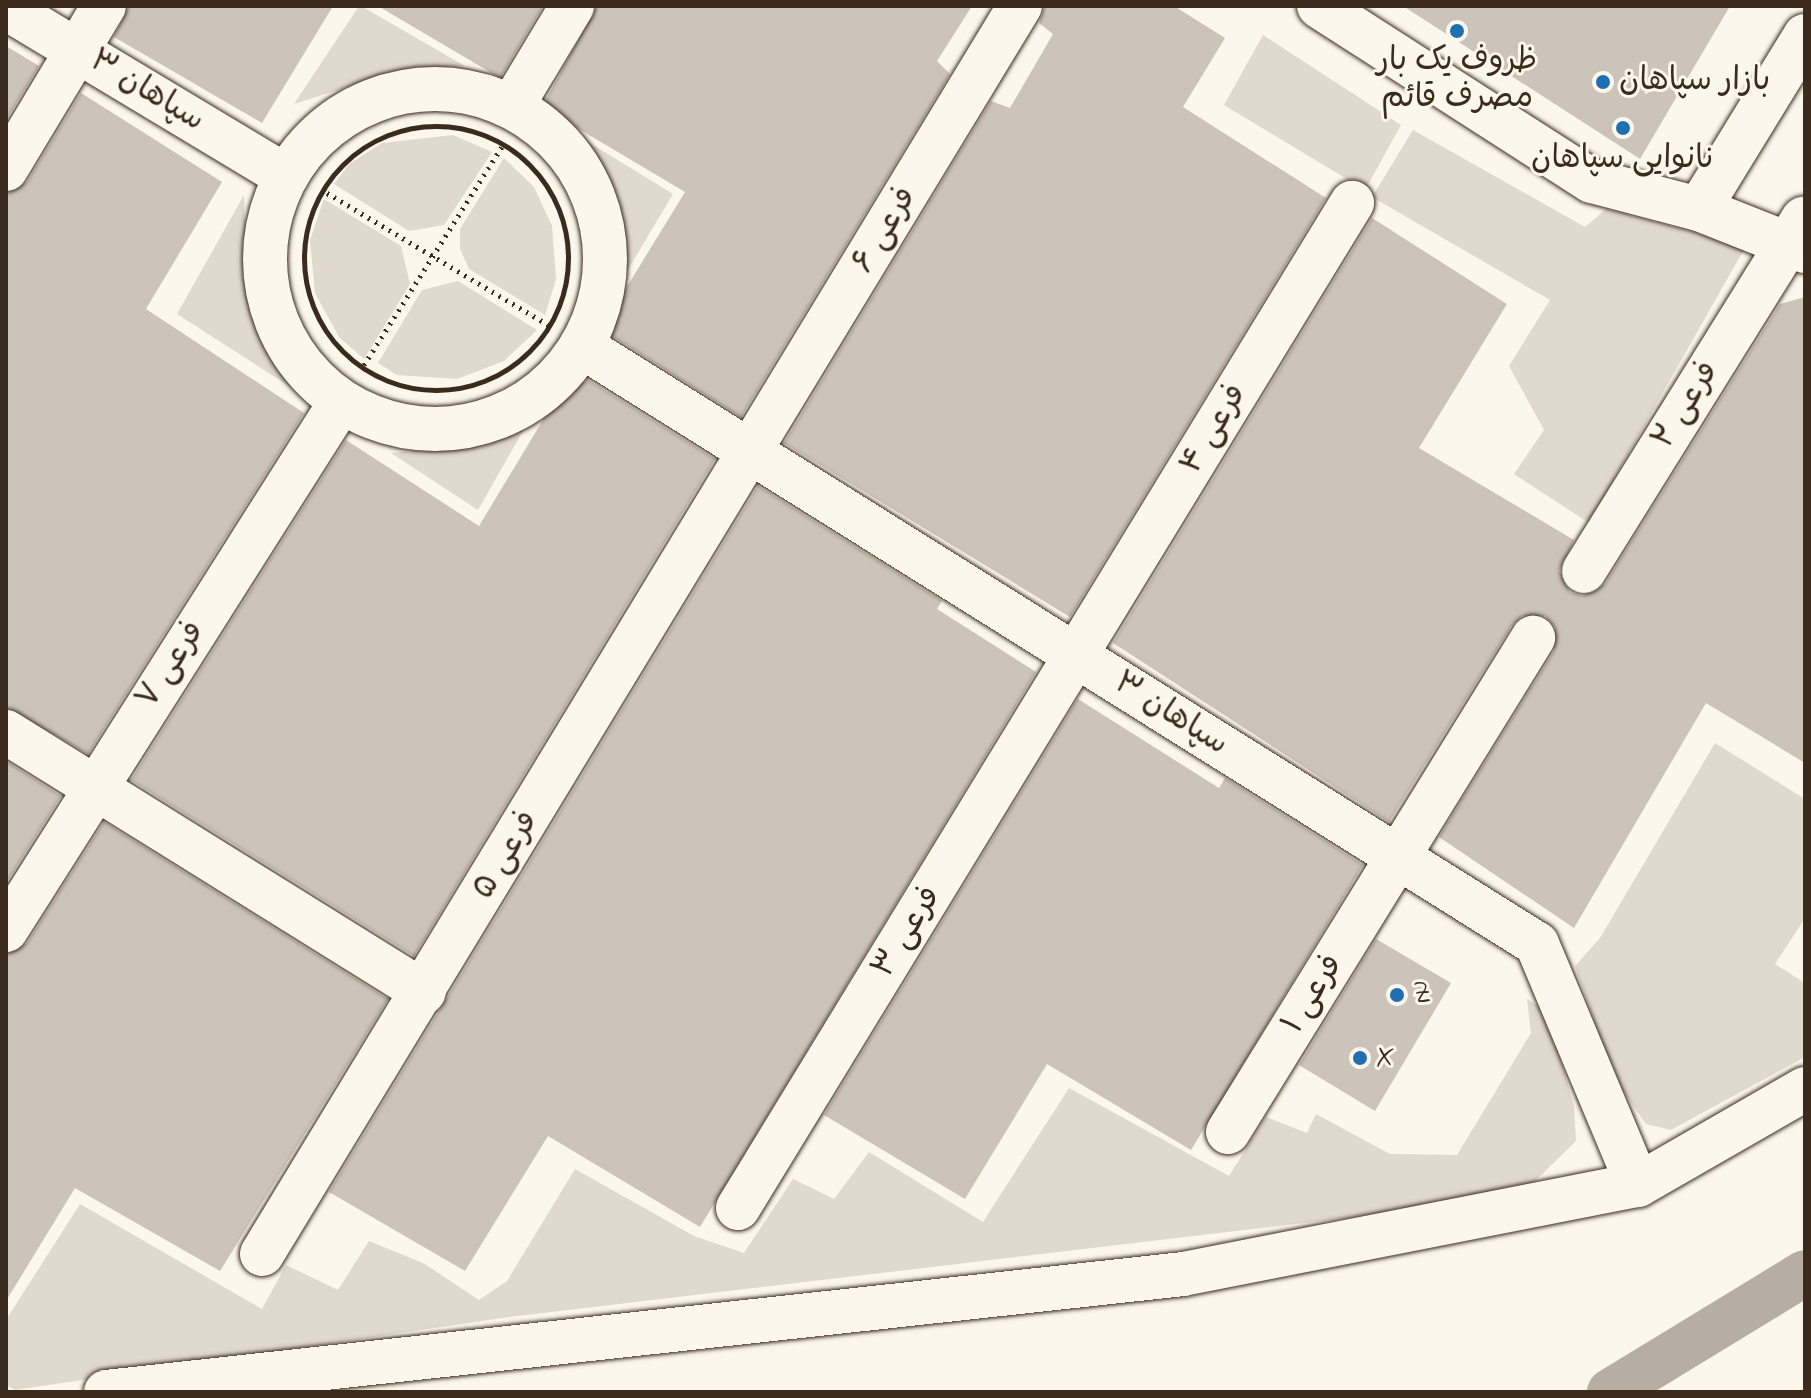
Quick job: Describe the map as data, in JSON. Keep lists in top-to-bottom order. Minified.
{"streets":{"street":["سپاهان ۳","فرعی ۶","فرعی ۲","فرعی ۴","فرعی ۷","فرعی ۵","فرعی ۳","فرعی ۱"]},"crossings":[["سپاهان ۳","فرعی ۶"],["سپاهان ۳","فرعی ۴"],["سپاهان ۳","فرعی ۵"],["سپاهان ۳","فرعی ۳"],["سپاهان ۳","فرعی ۱"],["فرعی ۶","فرعی ۵"],["فرعی ۴","فرعی ۳"]],"places":["ظروف یک بار مصرف قائم","بازار سپاهان","نانوایی سپاهان","Z","X"]}
